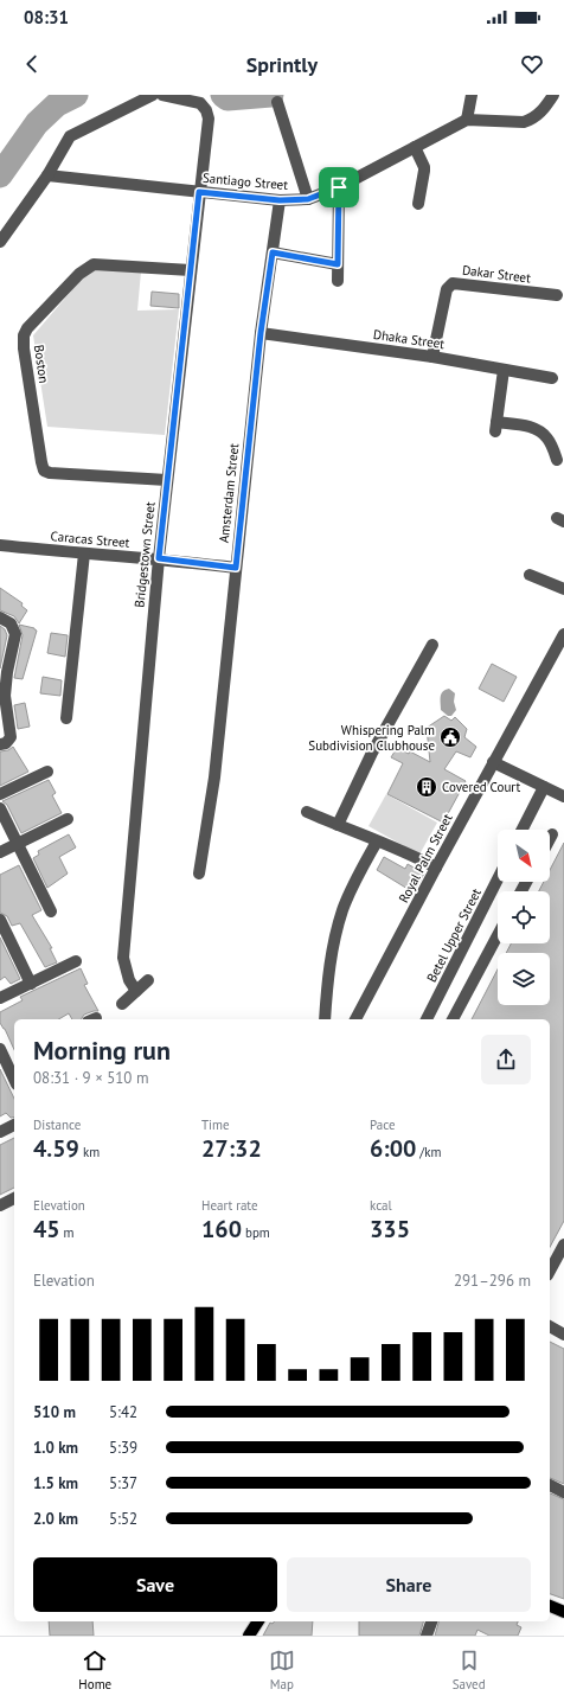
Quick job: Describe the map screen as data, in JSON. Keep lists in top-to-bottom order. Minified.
{"streets":{"street":["Santiago Street","Dakar Street","Dhaka Street","Boston","Amsterdam Street","Caracas Street","Bridgestown Street","Royal Palm Street","Betel Upper Street"]},"crossings":[["Santiago Street","Amsterdam Street"],["Santiago Street","Bridgestown Street"],["Dakar Street","Dhaka Street"],["Dhaka Street","Amsterdam Street"],["Boston","Bridgestown Street"],["Amsterdam Street","Caracas Street"],["Caracas Street","Bridgestown Street"]],"places":{"public building":["Whispering Palm Subdivision Clubhouse"],"building":["Covered Court"]},"north":"bottom right","page":{"status":"08:31","header":"Sprintly","heading":["Morning run","08:31 · 9 × 510 m"],"stats":[["Distance","4.59 km"],["Time","27:32"],["Pace","6:00 /km"],["Elevation","45 m"],["Heart rate","160 bpm"],["kcal","335"]],"chart":["Elevation","291–296 m"],"list":[{"name":"510 m","note":"5:42"},{"name":"1.0 km","note":"5:39"},{"name":"1.5 km","note":"5:37"},{"name":"2.0 km","note":"5:52"}],"buttons":["Save","Share"],"tabs":["Home","Map","Saved"]}}
